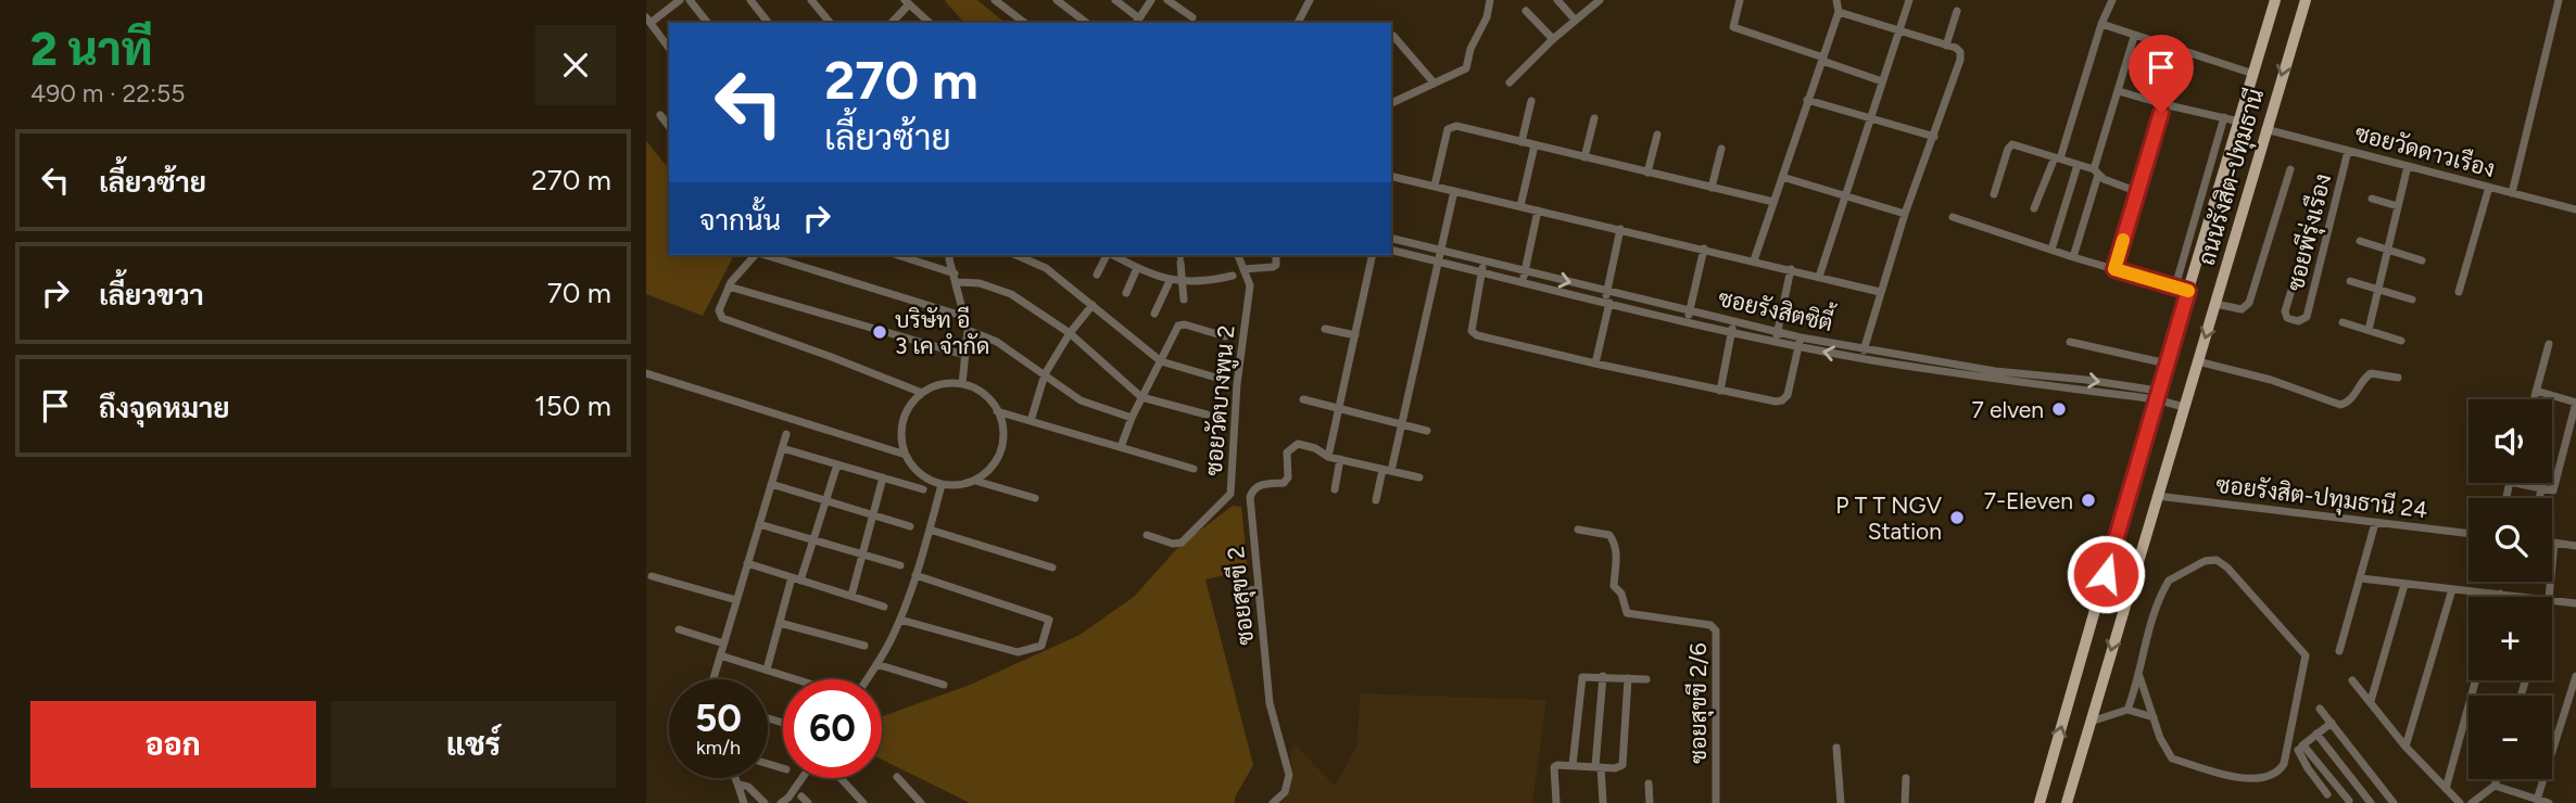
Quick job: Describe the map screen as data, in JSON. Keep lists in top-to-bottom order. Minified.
{"streets":{"main road":["ถนนรังสิต-ปทุมธานี"],"street":["ซอยวัดดาวเรือง","ซอยพีรุ่งเรือง","ซอยรังสิตซิตี้","ซอยวัดบางพูน 2","ซอยรังสิต-ปทุมธานี 24","ซอยสุขขี 2","ซอยสุขขี 2/6"]},"crossings":[["ซอยวัดดาวเรือง","ถนนรังสิต-ปทุมธานี"],["ซอยวัดดาวเรือง","ซอยพีรุ่งเรือง"],["ถนนรังสิต-ปทุมธานี","ซอยรังสิตซิตี้"],["ถนนรังสิต-ปทุมธานี","ซอยรังสิต-ปทุมธานี 24"]],"places":["บริษัท อี 3 เค จำกัด","7 elven","7-Eleven","P T T NGV Station"],"page":{"heading":["2 นาที","490 m · 22:55"],"turn":["270 m","เลี้ยวซ้าย"],"list":[{"name":"เลี้ยวซ้าย","value":"270 m"},{"name":"เลี้ยวขวา","value":"70 m"},{"name":"ถึงจุดหมาย","value":"150 m"}],"then":"จากนั้น","map_buttons":["+","−"],"speed":"50 km/h","limit":"60","buttons":["ออก","แชร์"]}}
